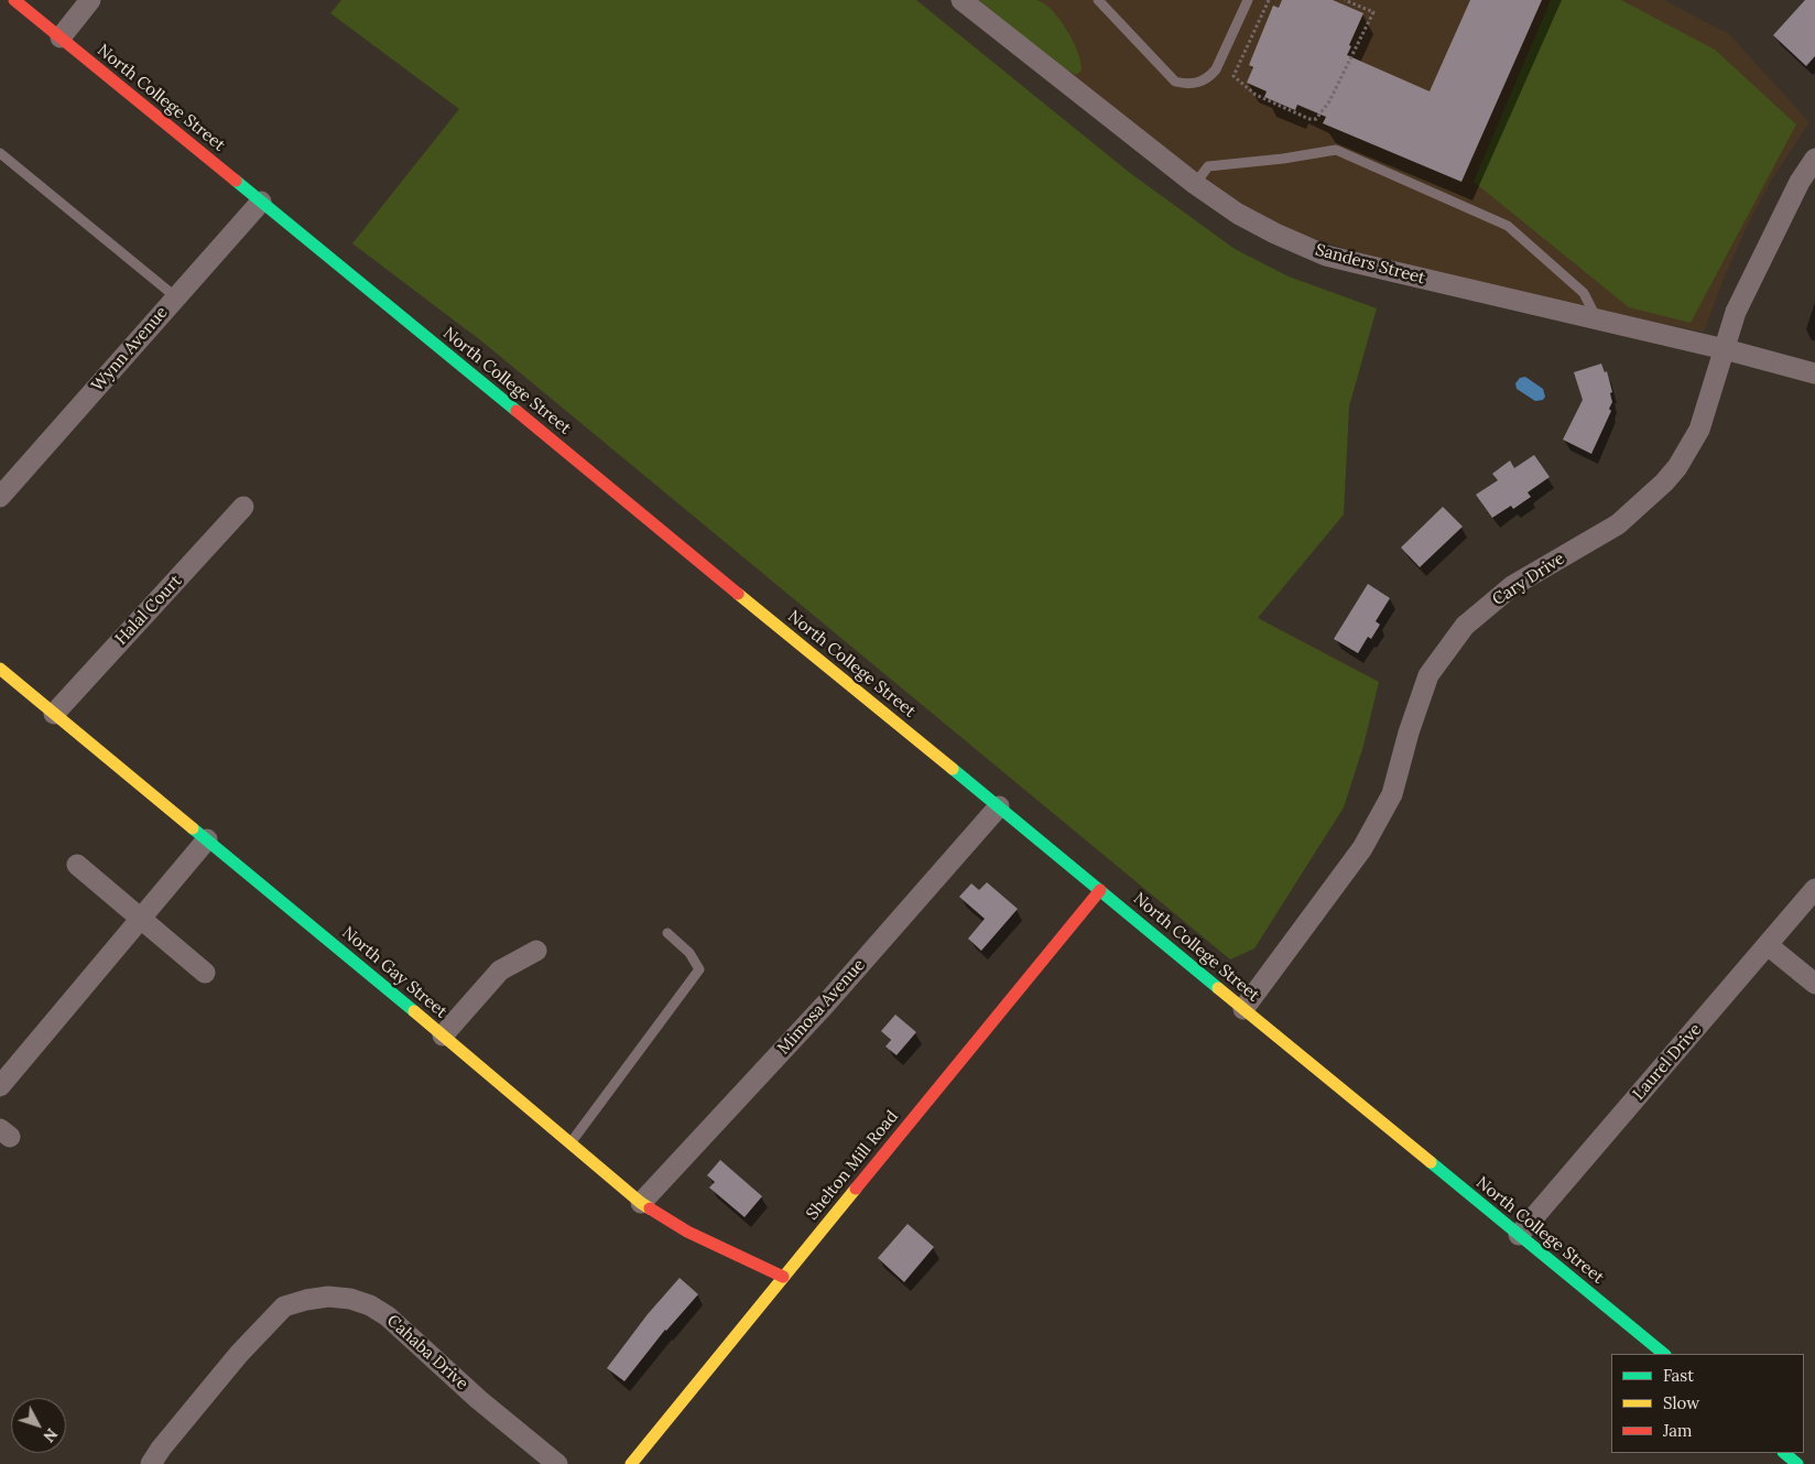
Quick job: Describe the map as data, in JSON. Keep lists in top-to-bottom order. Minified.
{"streets":{"main road":["North College Street","North Gay Street","Shelton Mill Road"],"street":["Sanders Street","Wynn Avenue","Cary Drive","Halal Court","Mimosa Avenue","Laurel Drive","Cahaba Drive"]},"crossings":[["North College Street","Wynn Avenue"],["North College Street","Cary Drive"],["North College Street","Mimosa Avenue"],["North College Street","Laurel Drive"],["North College Street","Shelton Mill Road"],["Sanders Street","Cary Drive"],["Halal Court","North Gay Street"],["North Gay Street","Mimosa Avenue"],["North Gay Street","Shelton Mill Road"]],"legend":["Fast","Slow","Jam"],"north":"bottom right"}
